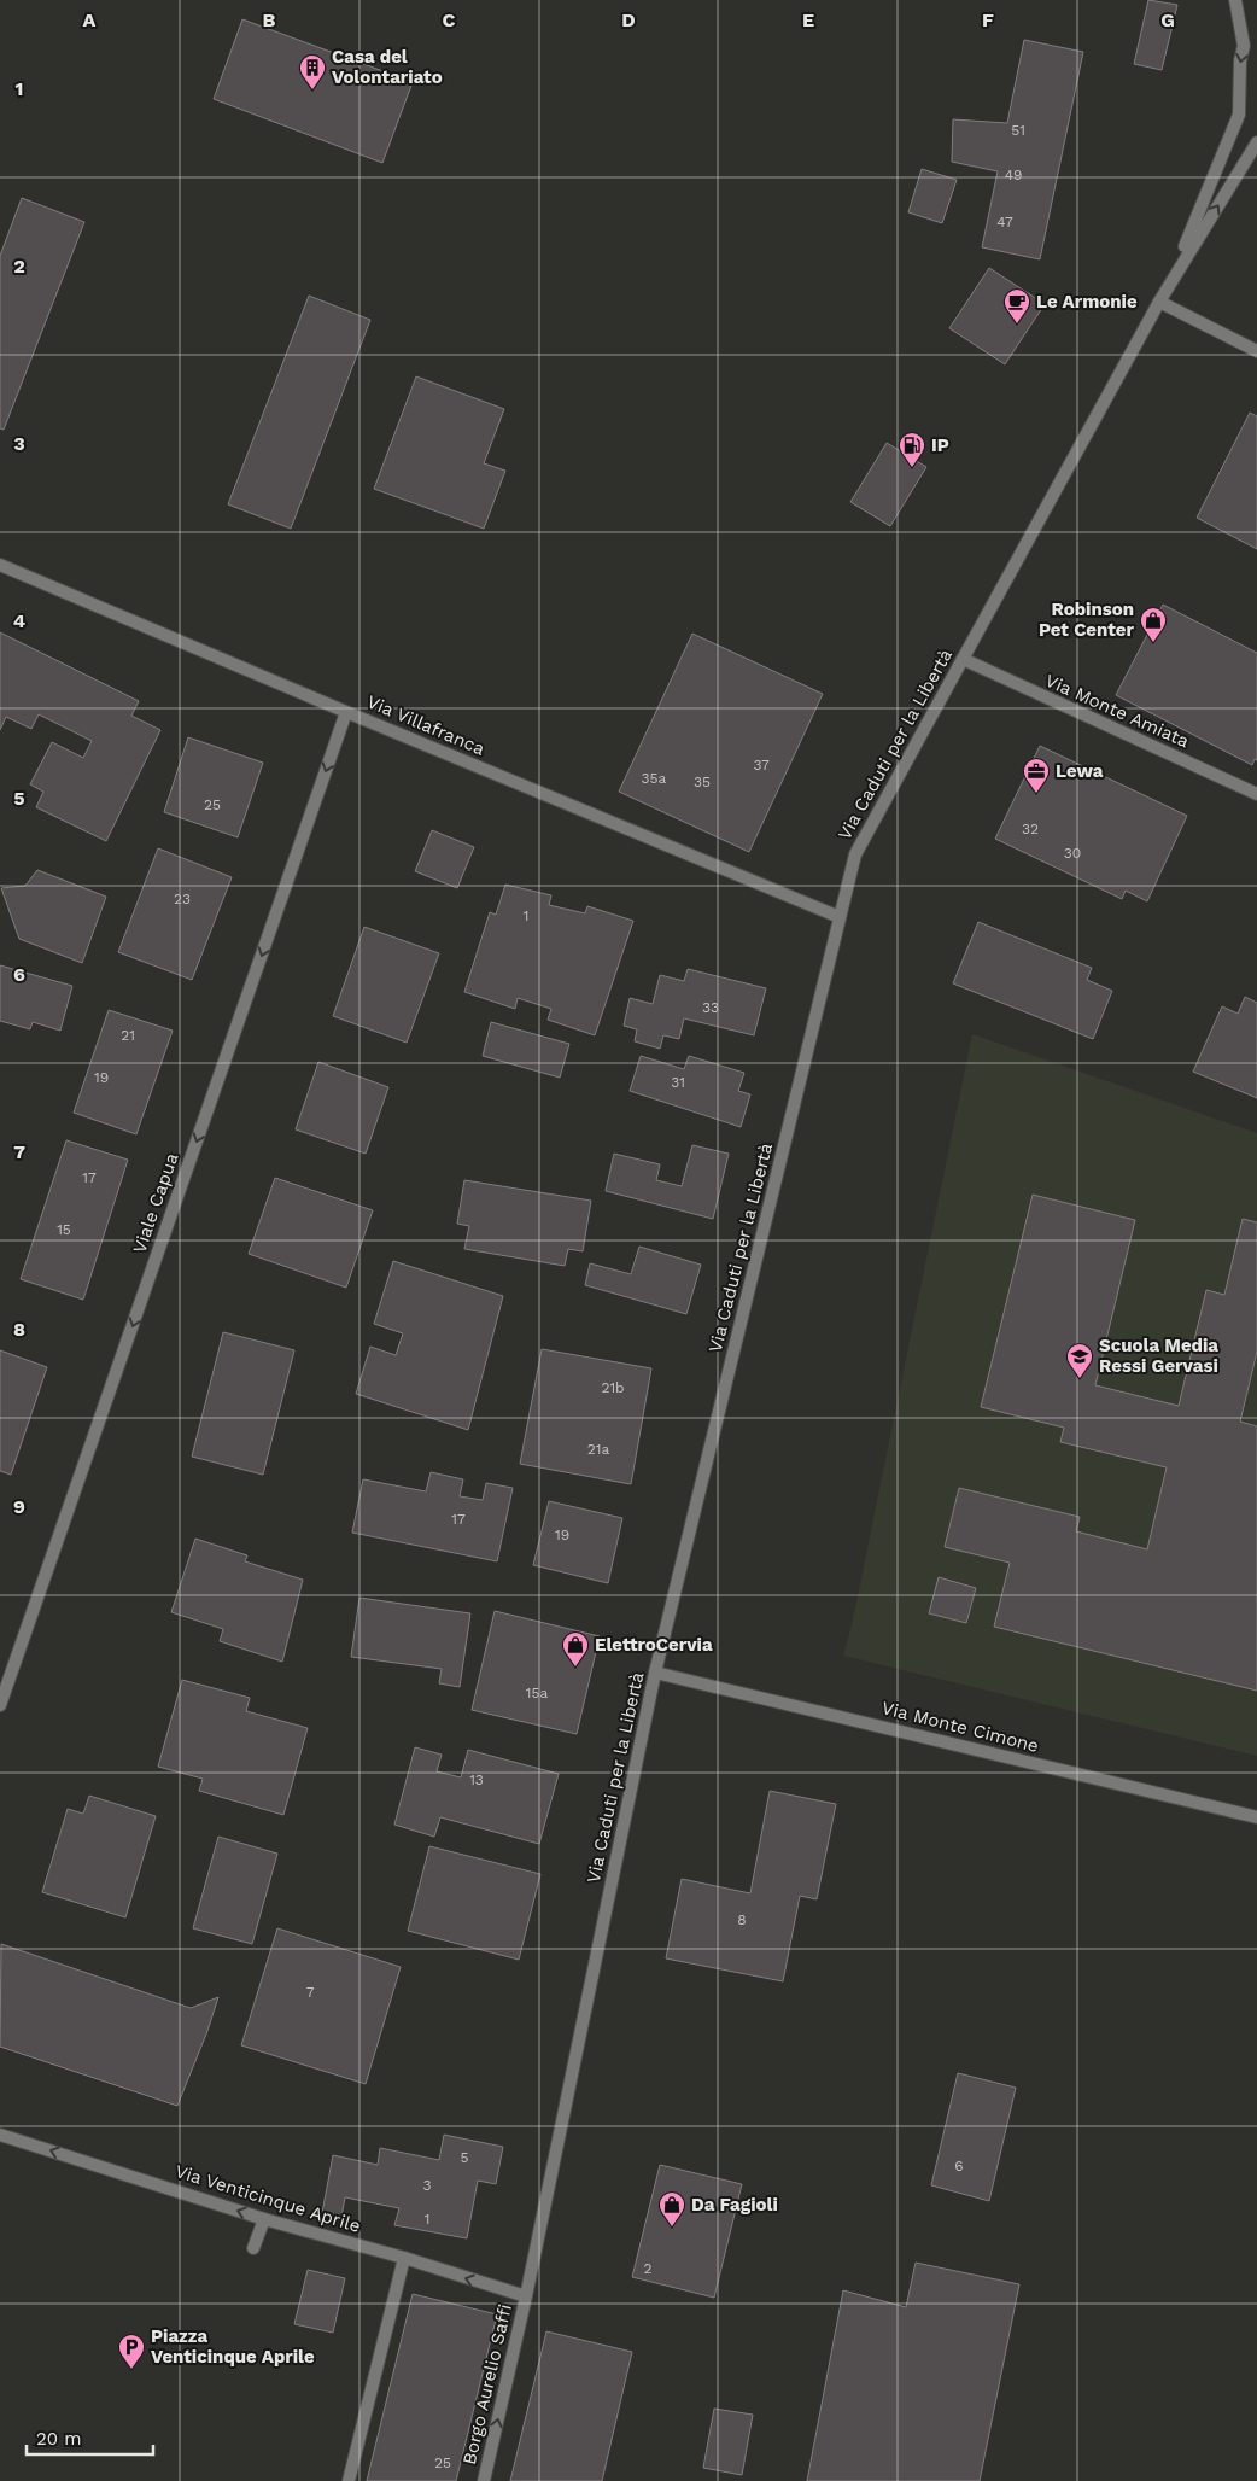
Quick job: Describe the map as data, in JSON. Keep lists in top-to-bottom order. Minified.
{"streets":{"street":["Via Monte Amiata","Via Villafranca","Via Caduti per la Libertà","Viale Capua","Via Monte Cimone","Via Venticinque Aprile","Borgo Aurelio Saffi"]},"crossings":[["Via Monte Amiata","Via Caduti per la Libertà"],["Via Villafranca","Via Caduti per la Libertà"],["Via Villafranca","Viale Capua"],["Via Caduti per la Libertà","Via Monte Cimone"],["Via Caduti per la Libertà","Via Venticinque Aprile"],["Via Caduti per la Libertà","Borgo Aurelio Saffi"],["Via Venticinque Aprile","Borgo Aurelio Saffi"]],"one_way":["Viale Capua","Via Venticinque Aprile","Borgo Aurelio Saffi"],"places":{"building":["Casa del Volontariato"],"cafe":["Le Armonie"],"fuel station":["IP"],"shop":["Robinson Pet Center","ElettroCervia","Da Fagioli"],"office":["Lewa"],"school or university":["Scuola Media Ressi Gervasi"],"parking":["Piazza Venticinque Aprile"]},"house_numbers":["51","49","47","37","35a","35","25","32","30","23","1","33","21","19","31","17","15","21b","21a","17","19","15a","13","8","7","5","6","3","1","2","25"],"scale_bar":"20 m","grid":{"columns":["A","B","C","D","E","F","G"],"rows":["1","2","3","4","5","6","7","8","9"]}}
